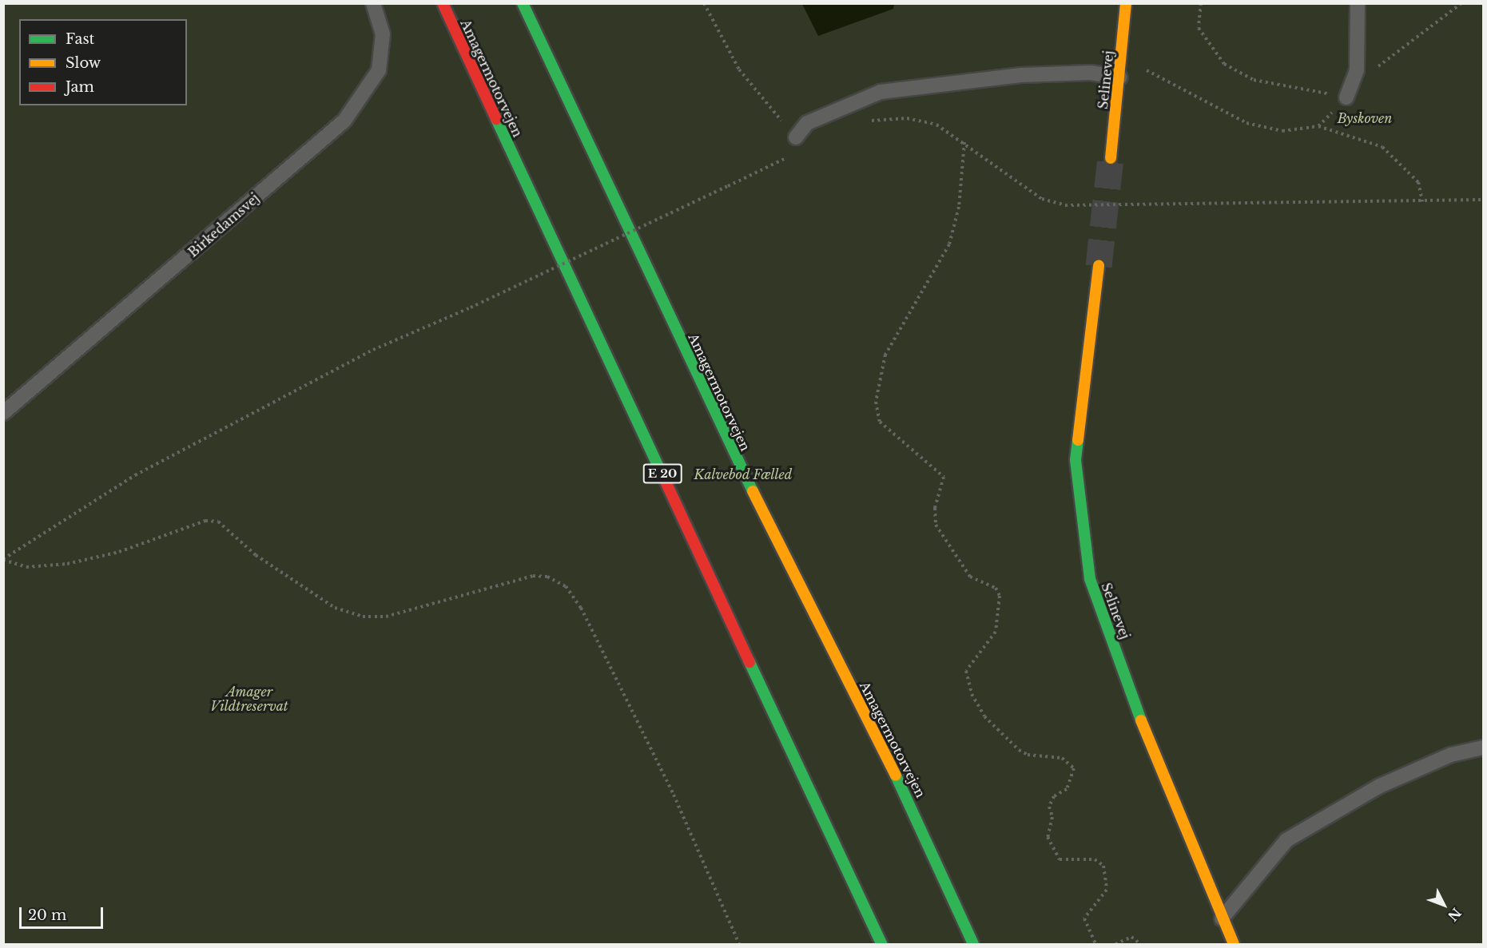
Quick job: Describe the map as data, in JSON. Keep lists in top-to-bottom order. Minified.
{"streets":{"main road":["Amagermotorvejen","Selinevej","E 20"],"lane":["Birkedamsvej"]},"parks":["Byskoven","Kalvebod Fælled","Amager Vildtreservat"],"legend":["Fast","Slow","Jam"],"scale_bar":"20 m","north":"bottom right"}
